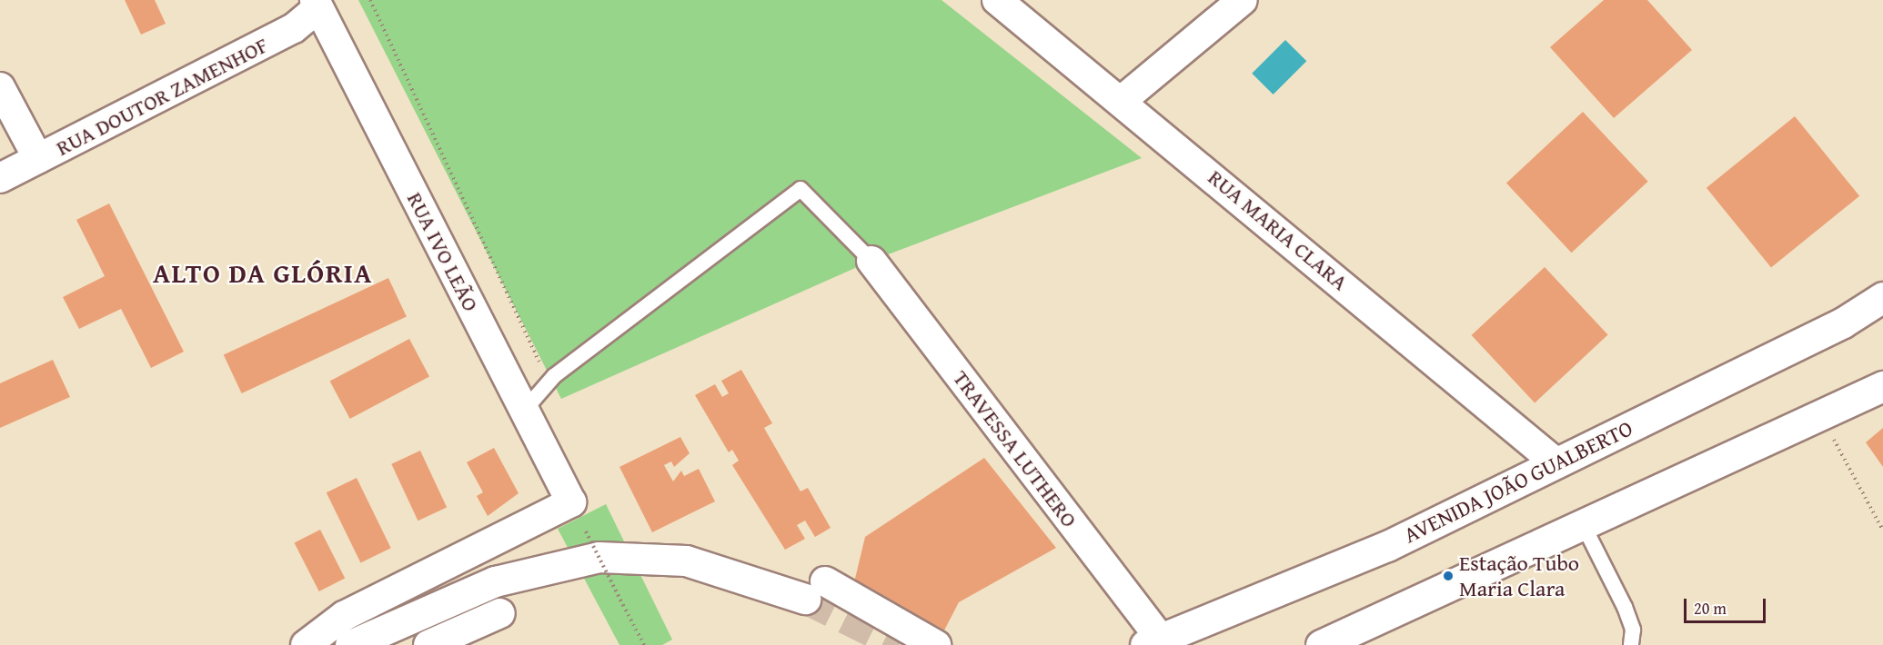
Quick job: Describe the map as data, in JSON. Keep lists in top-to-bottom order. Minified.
{"streets":{"street":["RUA DOUTOR ZAMENHOF","RUA MARIA CLARA","RUA IVO LEÃO","TRAVESSA LUTHERO","AVENIDA JOÃO GUALBERTO"]},"crossings":[["RUA DOUTOR ZAMENHOF","RUA IVO LEÃO"],["RUA MARIA CLARA","AVENIDA JOÃO GUALBERTO"],["TRAVESSA LUTHERO","AVENIDA JOÃO GUALBERTO"]],"districts":["ALTO DA GLÓRIA"],"places":["Estação Tubo Maria Clara"],"scale_bar":"20 m"}
